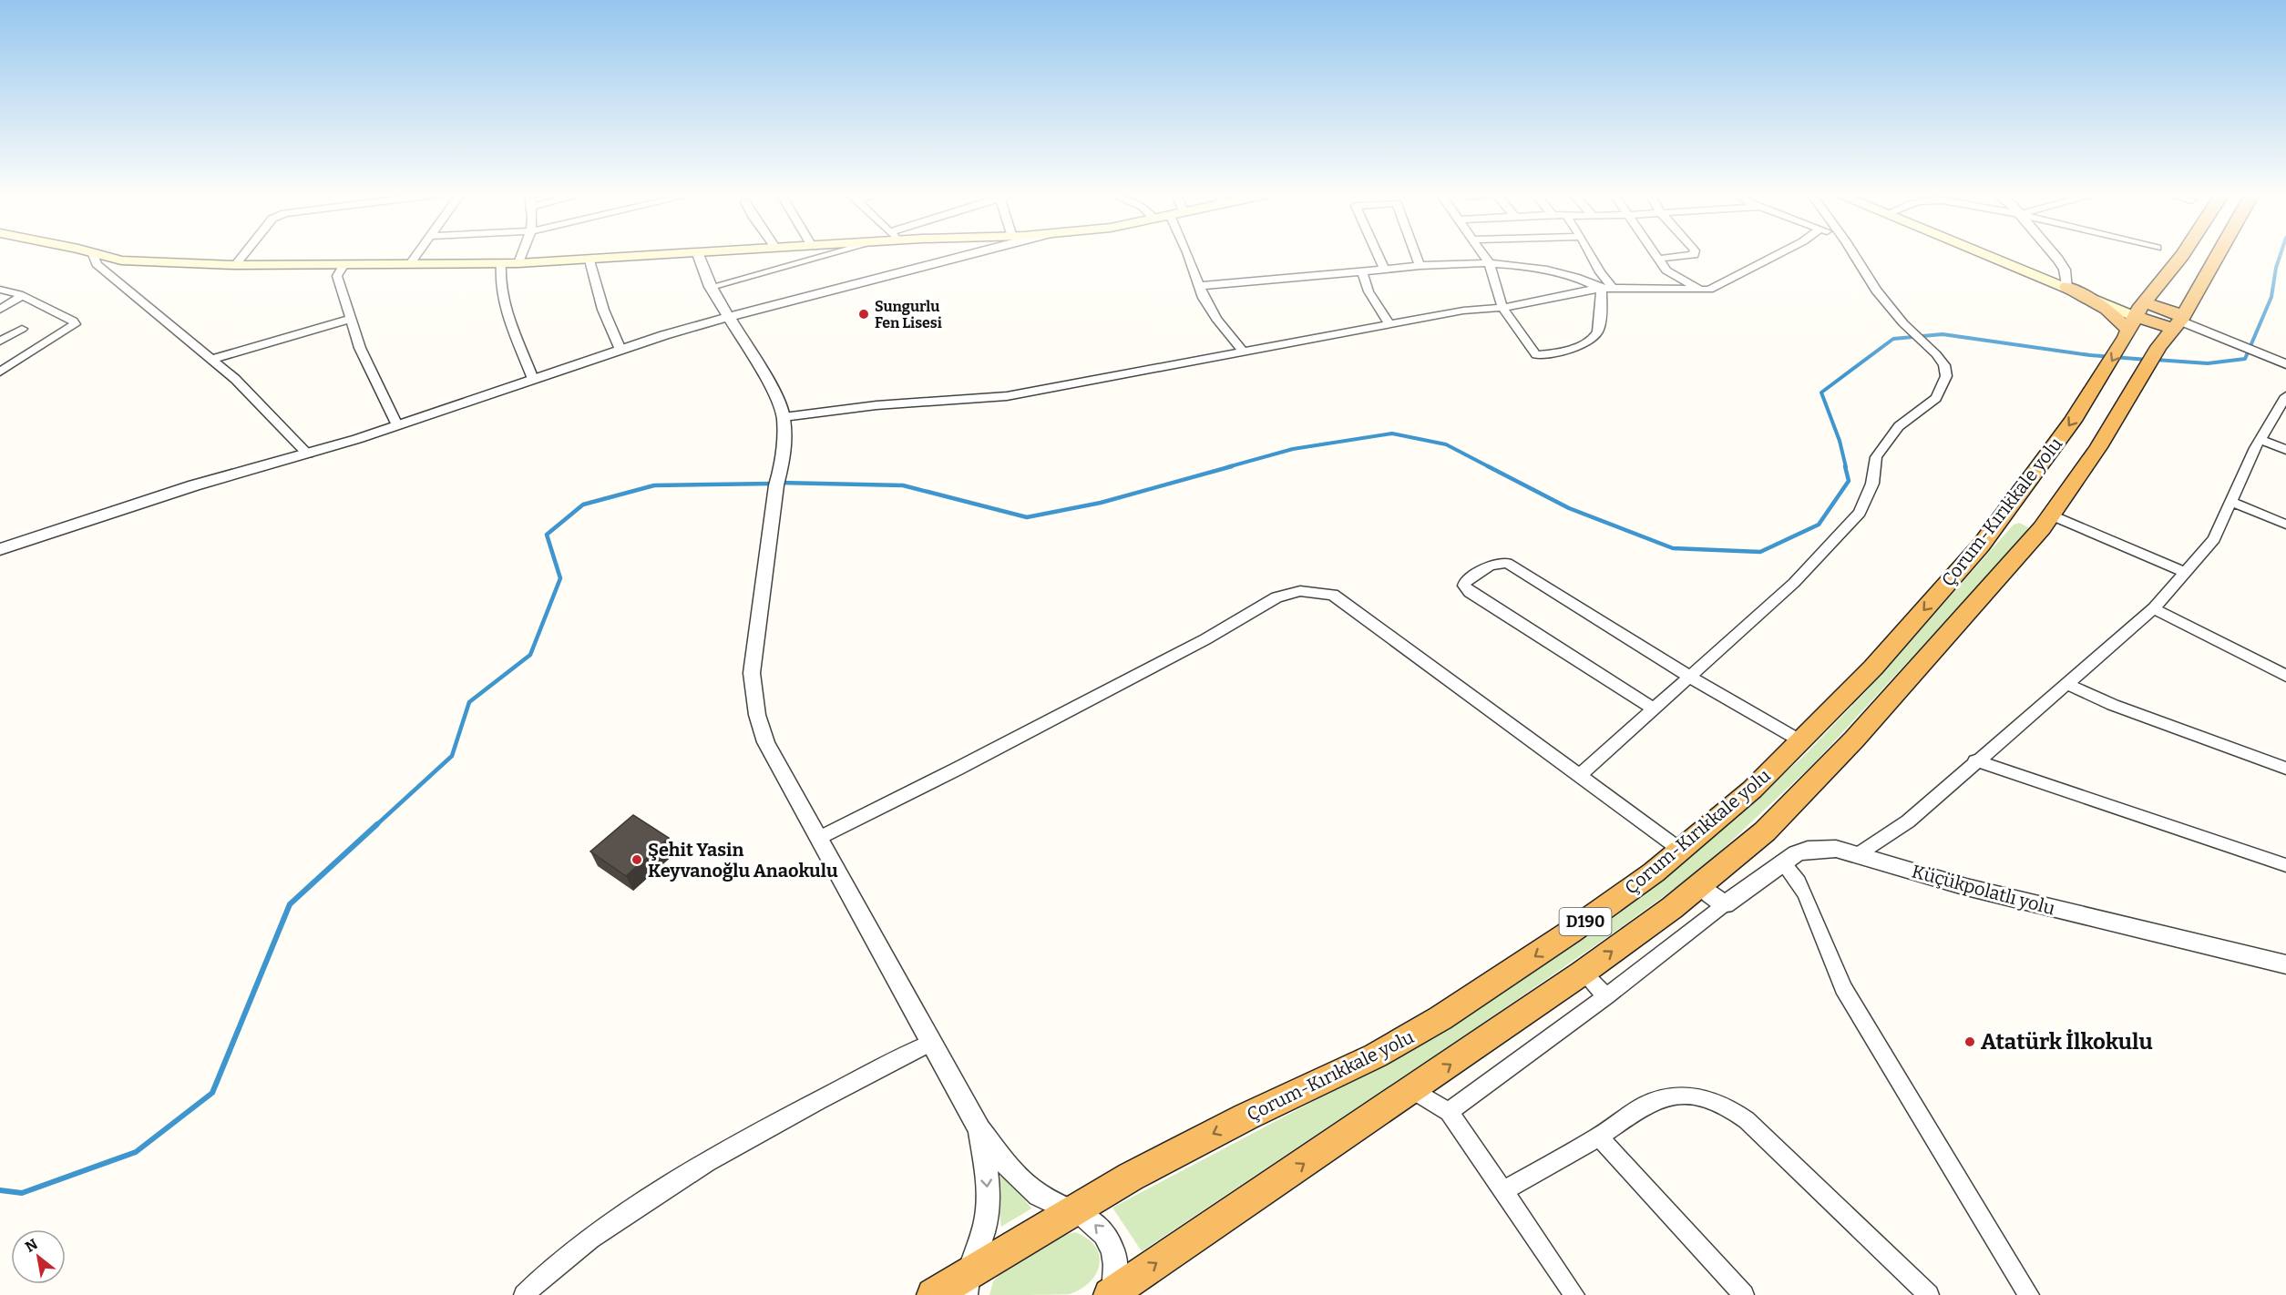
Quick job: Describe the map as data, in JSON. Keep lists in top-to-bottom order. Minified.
{"streets":{"highway":["Çorum-Kırıkkale yolu","D190"],"street":["Küçükpolatlı yolu"]},"places":["Sungurlu Fen Lisesi","Şehit Yasin Keyvanoğlu Anaokulu","Atatürk İlkokulu"],"north":"top left"}
